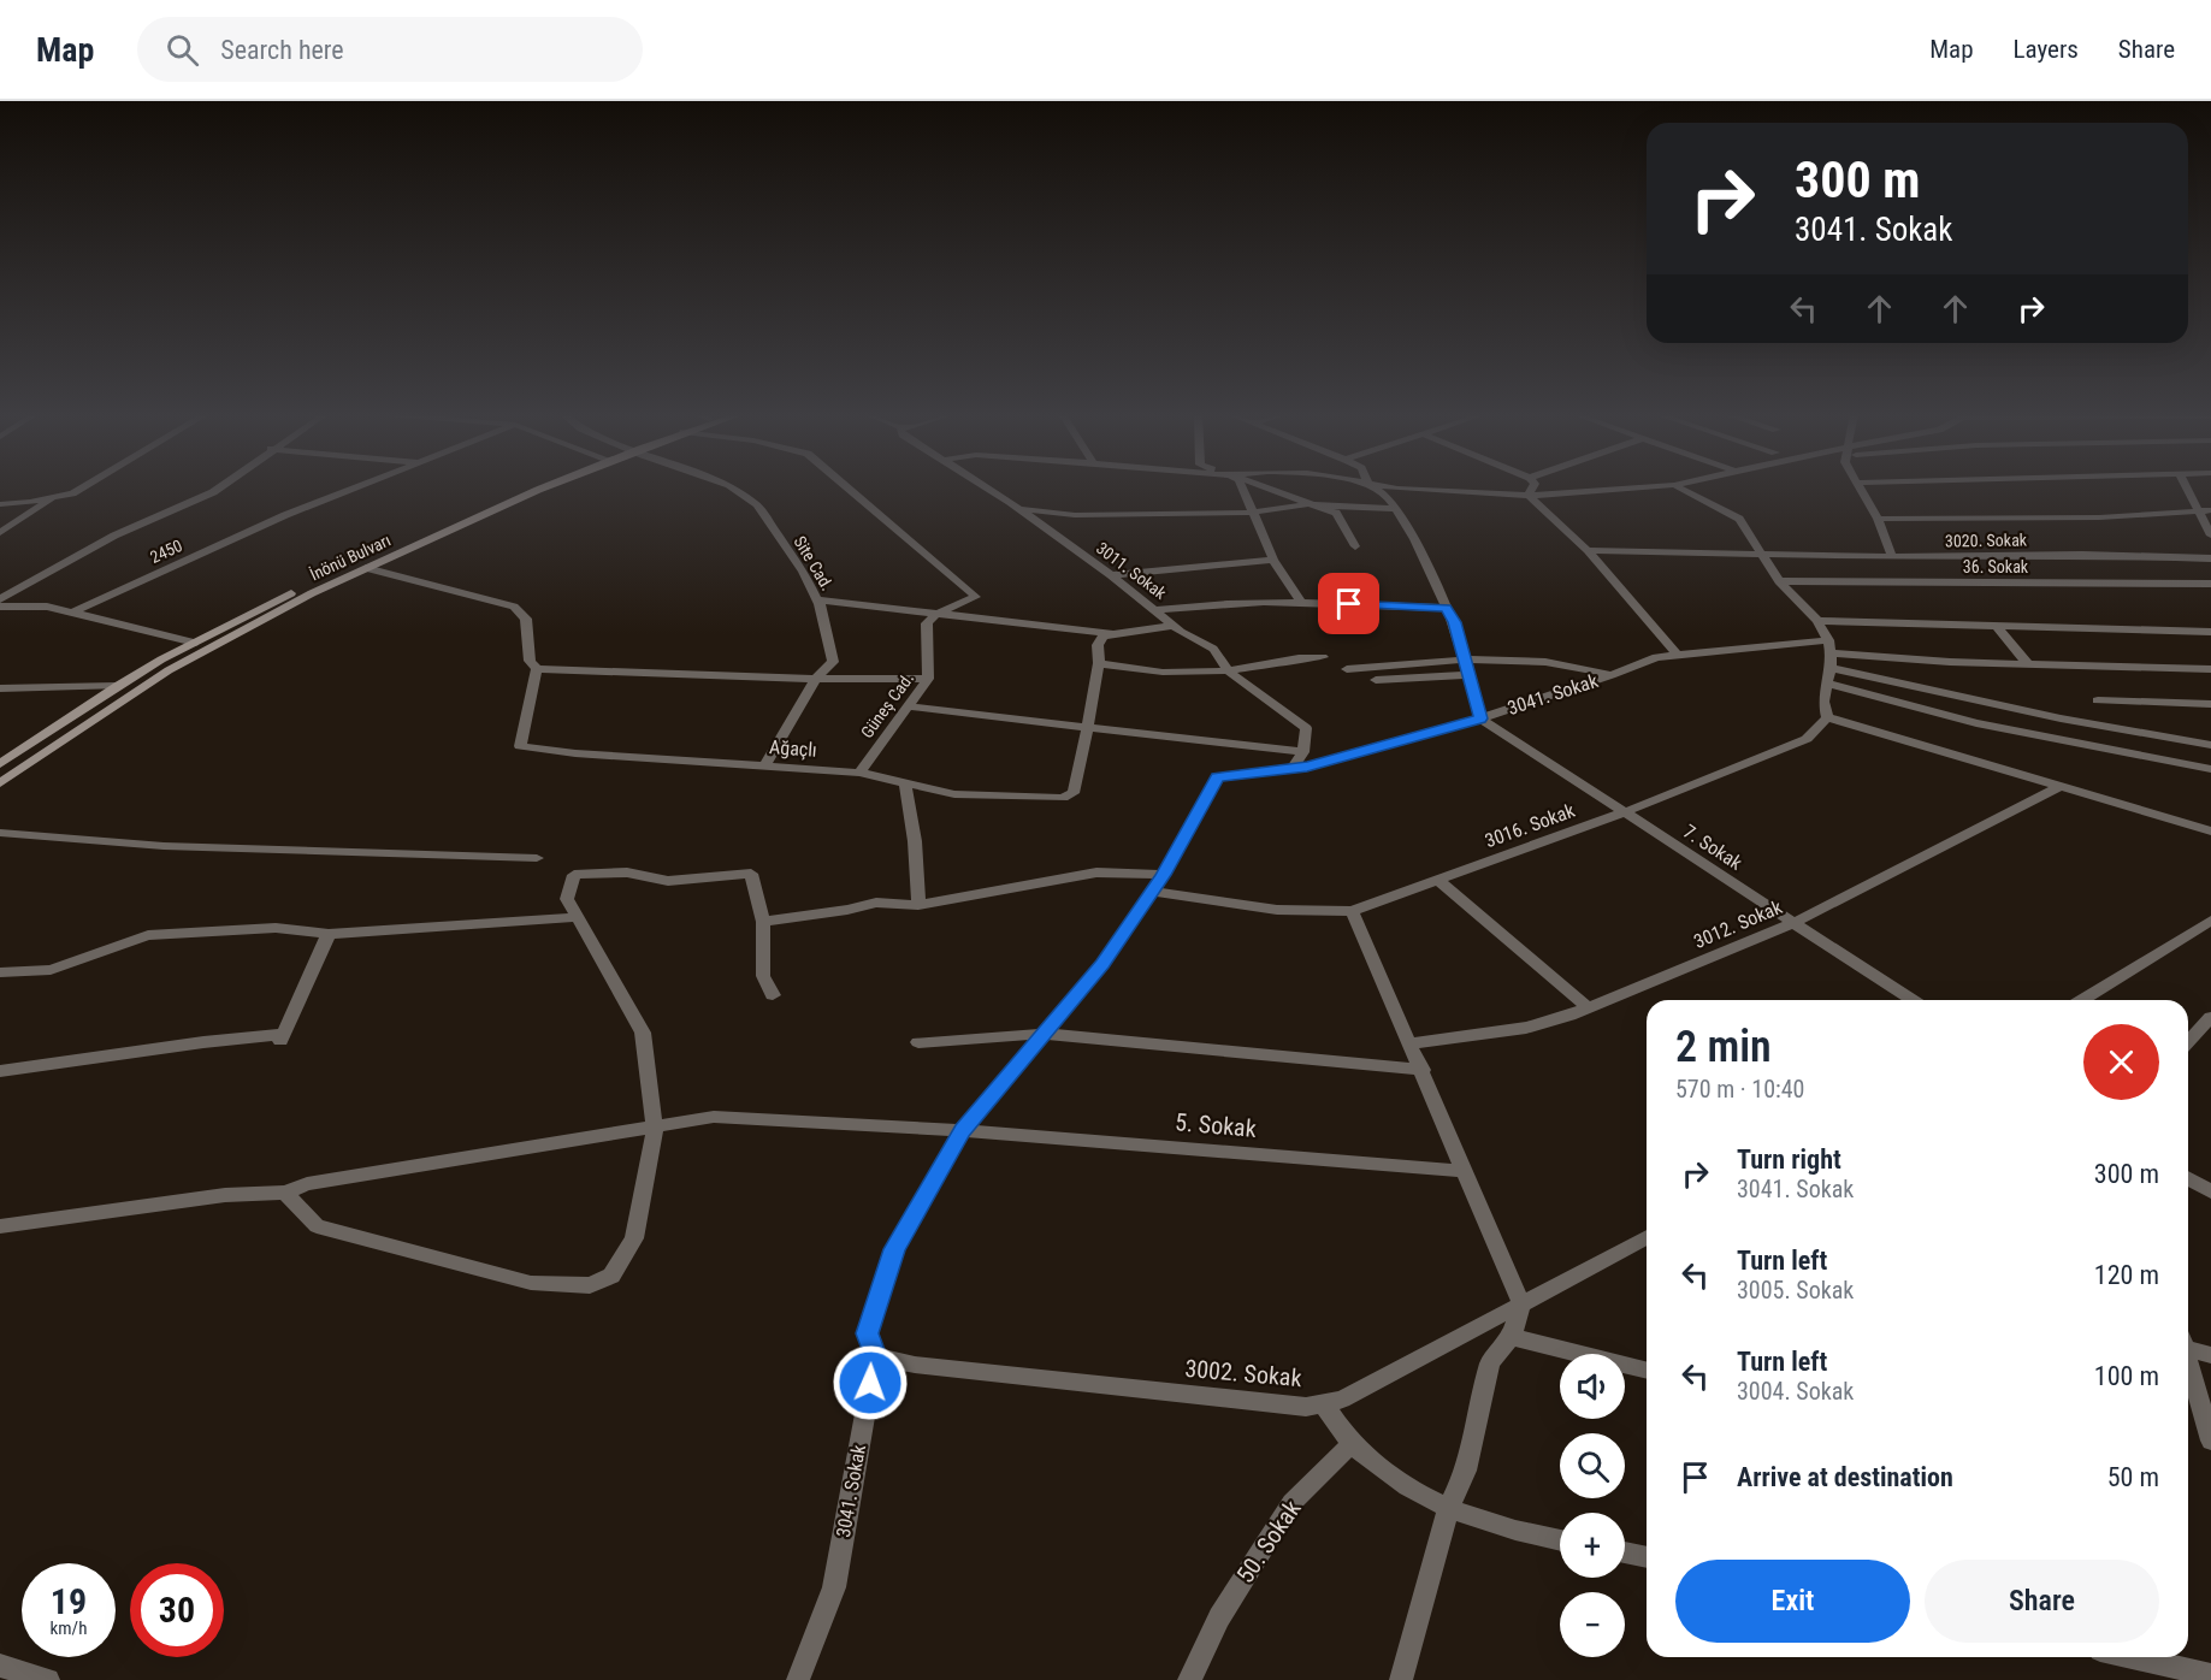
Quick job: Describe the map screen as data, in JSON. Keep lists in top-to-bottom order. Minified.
{"streets":{"main road":["İnönü Bulvarı"],"street":["3020. Sokak","2450","Site Cad.","36. Sokak","3011. Sokak","3041. Sokak","Güneş Cad.","Ağaçlı","3016. Sokak","7. Sokak","3012. Sokak","5. Sokak","3002. Sokak","50. Sokak"]},"crossings":[["Site Cad.","Ağaçlı"],["3041. Sokak","3016. Sokak"],["3041. Sokak","7. Sokak"],["3041. Sokak","5. Sokak"],["3041. Sokak","3002. Sokak"],["Güneş Cad.","Ağaçlı"],["3016. Sokak","7. Sokak"],["7. Sokak","3012. Sokak"]],"page":{"header":"Map","search":"Search here","nav":["Map","Layers","Share"],"turn":["300 m","3041. Sokak"],"heading":["2 min","570 m · 10:40"],"list":[{"name":"Turn right","note":"3041. Sokak","value":"300 m"},{"name":"Turn left","note":"3005. Sokak","value":"120 m"},{"name":"Turn left","note":"3004. Sokak","value":"100 m"},{"name":"Arrive at destination","value":"50 m"}],"map_buttons":["+","−"],"buttons":["Exit","Share"],"speed":"19 km/h","limit":"30"}}
